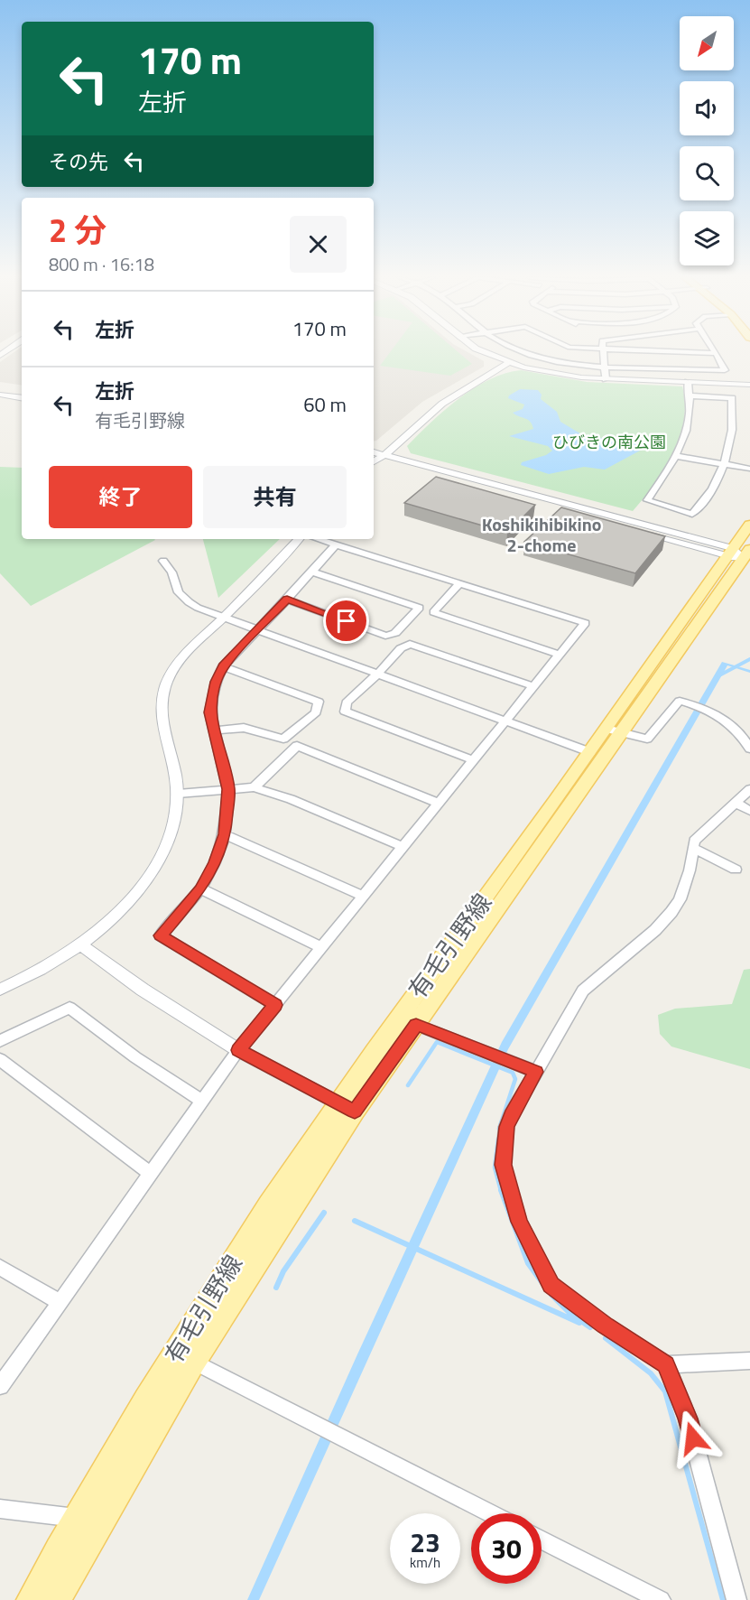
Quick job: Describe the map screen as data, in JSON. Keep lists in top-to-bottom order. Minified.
{"streets":{"main road":["有毛引野線"]},"districts":["Koshikihibikino 2-chome"],"parks":["ひびきの南公園"],"north":"bottom left","page":{"turn":["170 m","左折"],"then":"その先","heading":["2 分","800 m · 16:18"],"list":[{"name":"左折","value":"170 m"},{"name":"左折","note":"有毛引野線","value":"60 m"}],"buttons":["終了","共有"],"speed":"23 km/h","limit":"30"}}
